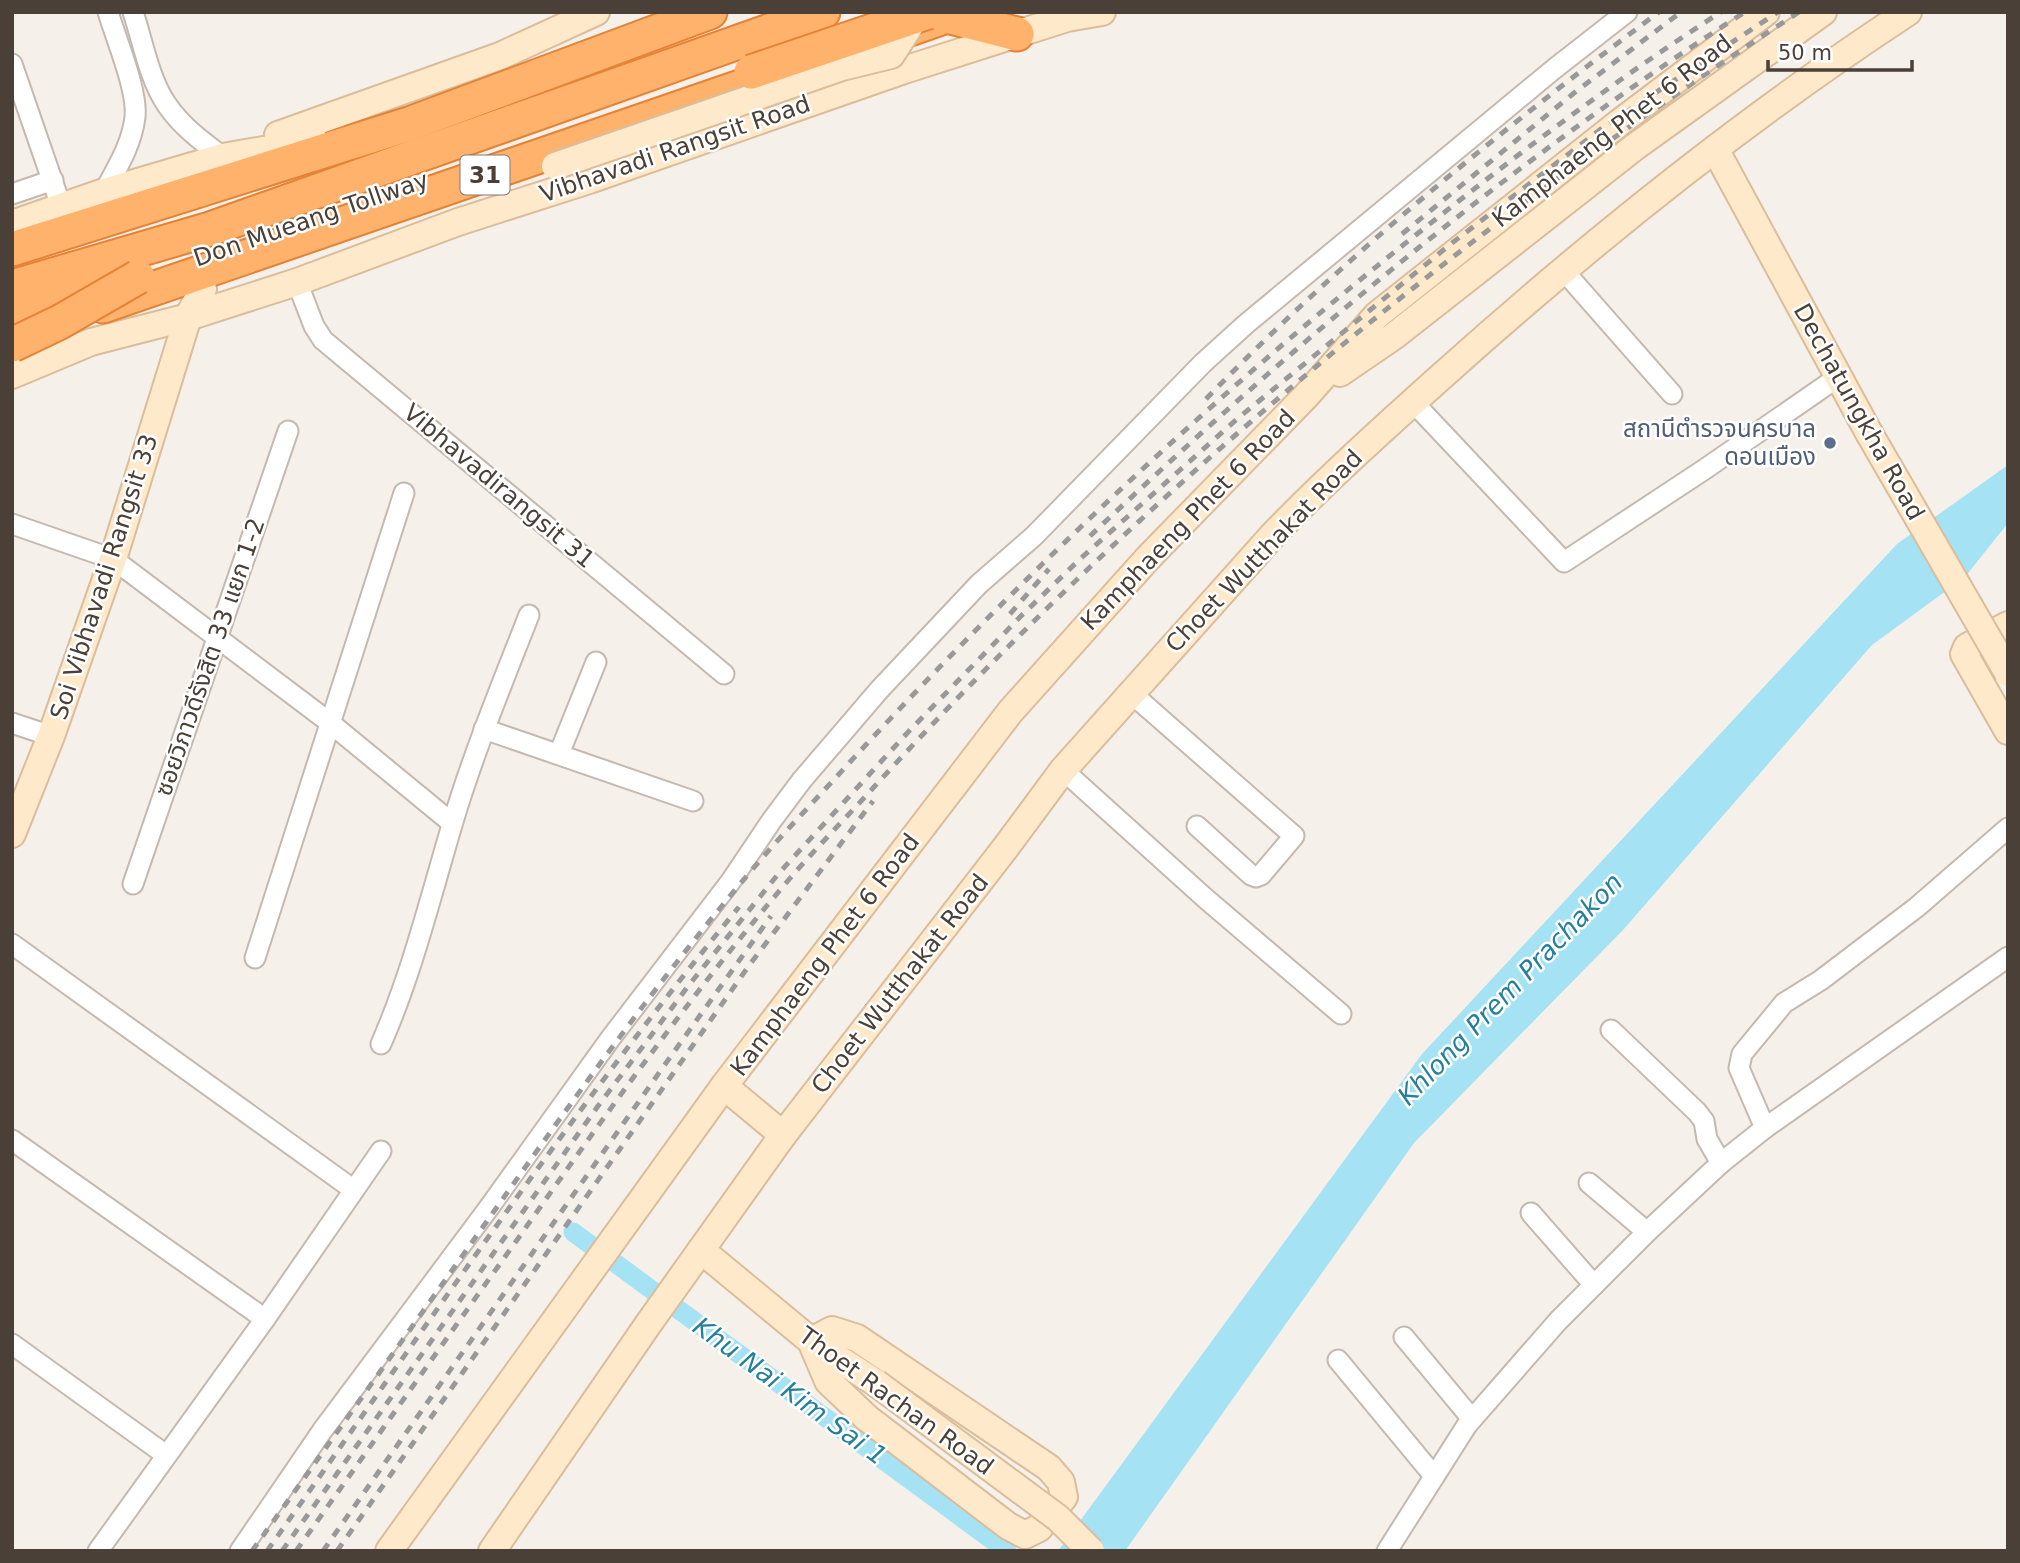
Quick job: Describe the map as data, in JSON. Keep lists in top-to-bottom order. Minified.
{"streets":{"highway":["Vibhavadi Rangsit Road","31","Don Mueang Tollway"],"main road":["Kamphaeng Phet 6 Road","Dechatungkha Road","Choet Wutthakat Road","Soi Vibhavadi Rangsit 33","Thoet Rachan Road"],"street":["Vibhavadirangsit 31","ซอยวิภาวดีรังสิต 33 แยก 1-2"]},"crossings":[["Vibhavadi Rangsit Road","Don Mueang Tollway"],["Vibhavadi Rangsit Road","Vibhavadirangsit 31"],["Vibhavadi Rangsit Road","Soi Vibhavadi Rangsit 33"],["31","Don Mueang Tollway"],["Dechatungkha Road","Choet Wutthakat Road"],["Choet Wutthakat Road","Thoet Rachan Road"]],"water":["Khlong Prem Prachakon","Khu Nai Kim Sai 1"],"places":["สถานีตำรวจนครบาล ดอนเมือง"],"scale_bar":"50 m"}
